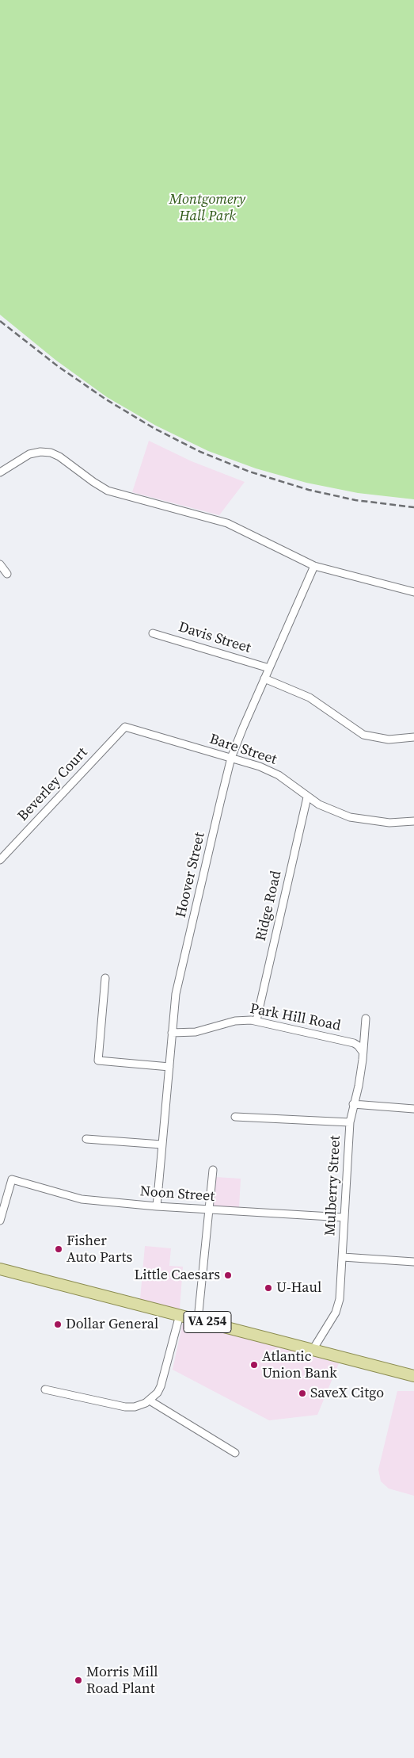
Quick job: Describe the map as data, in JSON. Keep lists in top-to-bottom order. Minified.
{"streets":{"main road":["VA 254"],"street":["Davis Street","Bare Street","Beverley Court","Hoover Street","Ridge Road","Park Hill Road","Mulberry Street","Noon Street"]},"crossings":[["Davis Street","Hoover Street"],["Bare Street","Beverley Court"],["Bare Street","Hoover Street"],["Bare Street","Ridge Road"],["Hoover Street","Park Hill Road"],["Hoover Street","Noon Street"],["Ridge Road","Park Hill Road"],["Park Hill Road","Mulberry Street"],["Mulberry Street","Noon Street"],["Mulberry Street","VA 254"]],"parks":["Montgomery Hall Park"],"places":["Fisher Auto Parts","Little Caesars","U-Haul","Dollar General","Atlantic Union Bank","SaveX Citgo","Morris Mill Road Plant"]}
